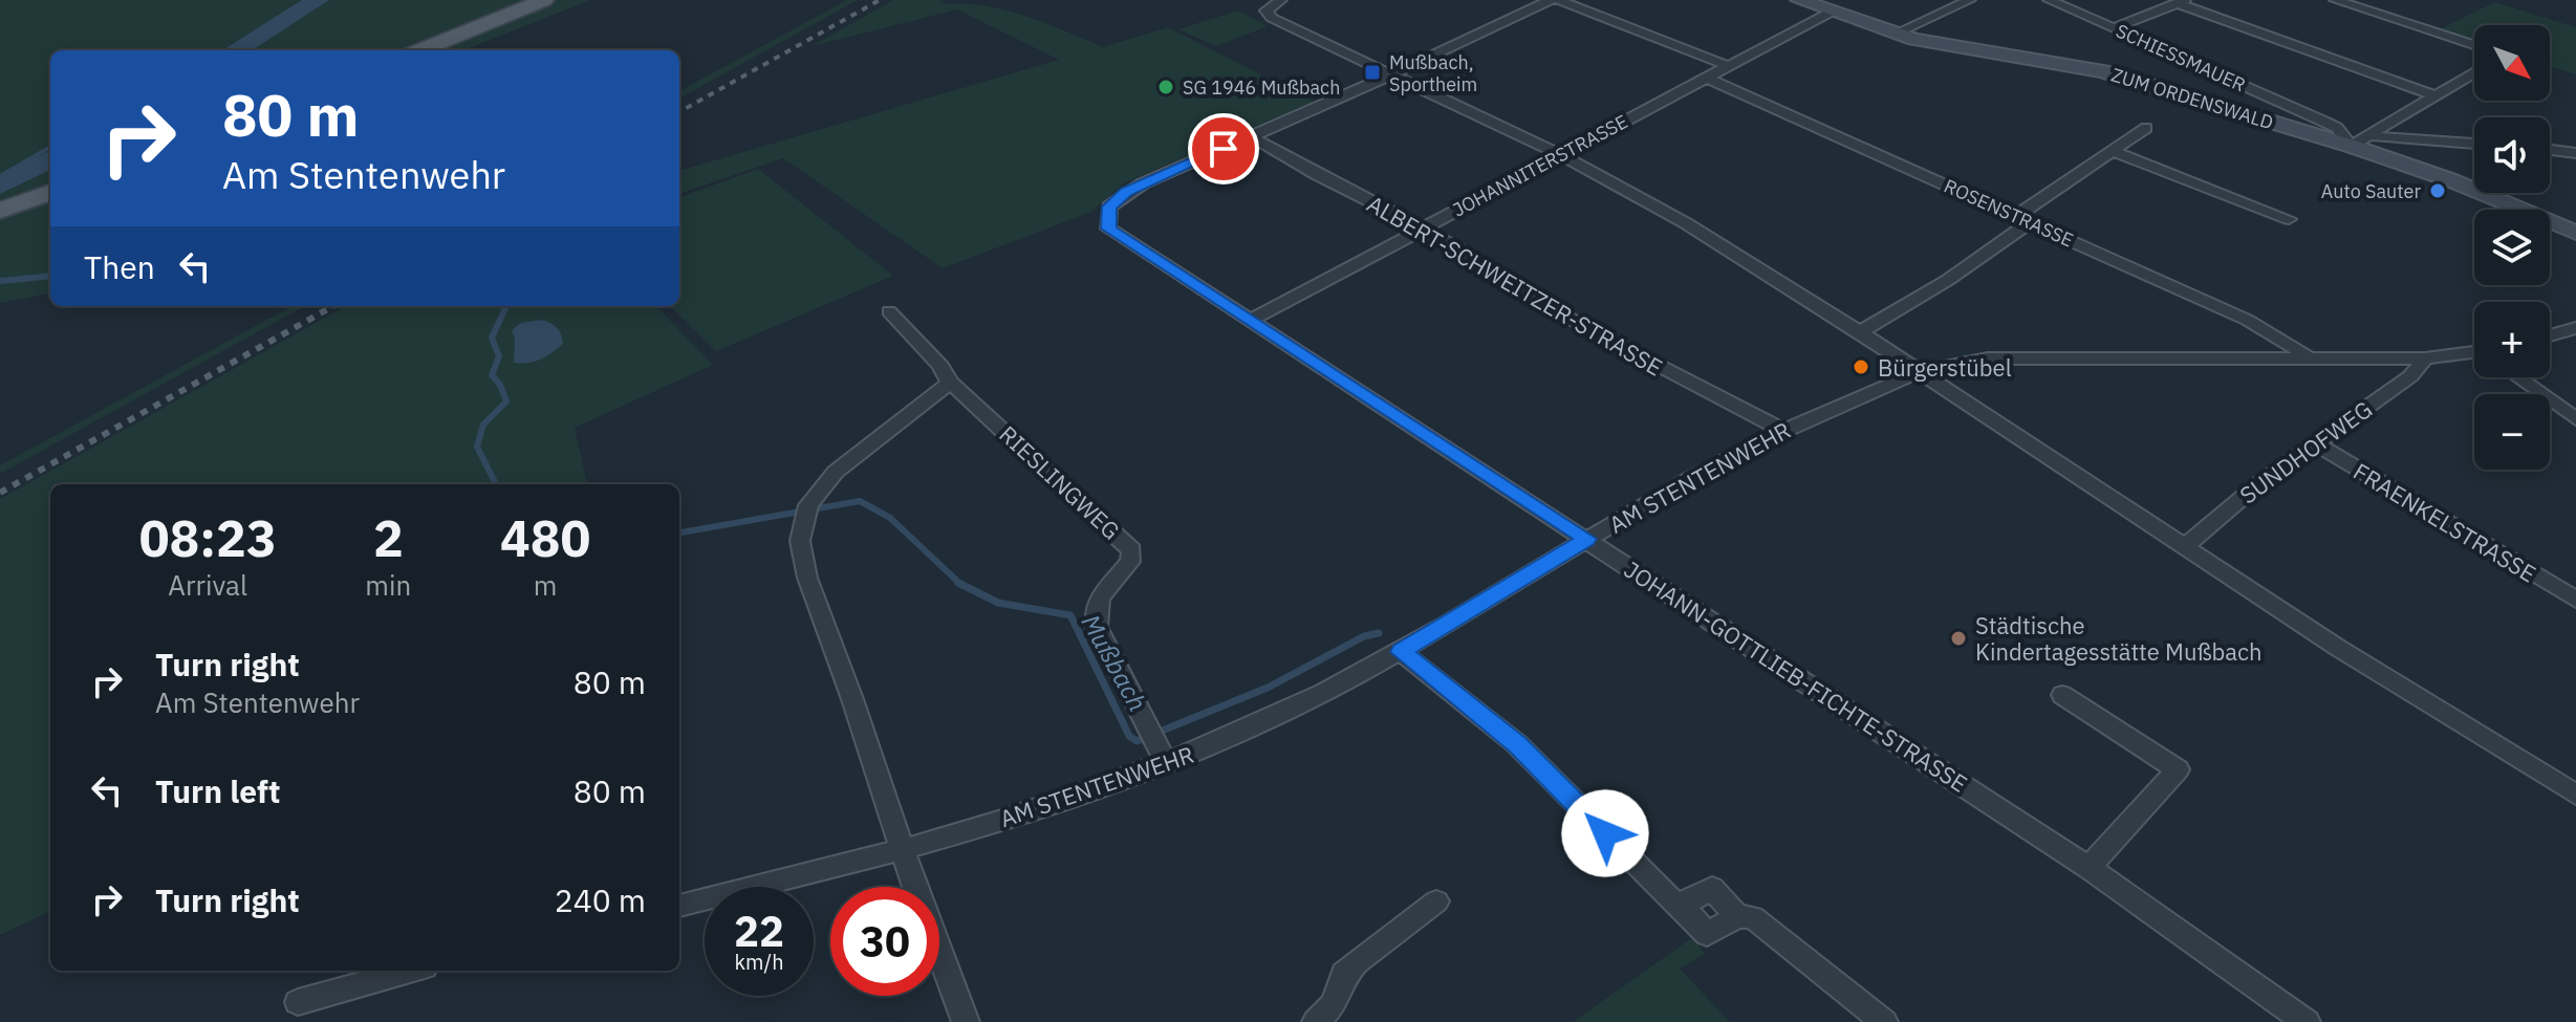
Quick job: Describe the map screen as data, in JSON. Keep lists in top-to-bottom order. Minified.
{"streets":{"street":["SCHIESSMAUER","ZUM ORDENSWALD","JOHANNITERSTRASSE","ROSENSTRASSE","ALBERT-SCHWEITZER-STRASSE","SUNDHOFWEG","AM STENTENWEHR","RIESLINGWEG","FRAENKELSTRASSE","JOHANN-GOTTLIEB-FICHTE-STRASSE"]},"crossings":[["SCHIESSMAUER","ZUM ORDENSWALD"],["ZUM ORDENSWALD","JOHANNITERSTRASSE"],["JOHANNITERSTRASSE","ROSENSTRASSE"],["JOHANNITERSTRASSE","ALBERT-SCHWEITZER-STRASSE"],["JOHANNITERSTRASSE","JOHANN-GOTTLIEB-FICHTE-STRASSE"],["ROSENSTRASSE","AM STENTENWEHR"],["ALBERT-SCHWEITZER-STRASSE","AM STENTENWEHR"],["ALBERT-SCHWEITZER-STRASSE","JOHANN-GOTTLIEB-FICHTE-STRASSE"],["SUNDHOFWEG","AM STENTENWEHR"],["SUNDHOFWEG","FRAENKELSTRASSE"],["AM STENTENWEHR","RIESLINGWEG"],["AM STENTENWEHR","JOHANN-GOTTLIEB-FICHTE-STRASSE"]],"water":["Mußbach"],"places":{"transit":["Mußbach, Sportheim"],"other":["SG 1946 Mußbach","Auto Sauter","Bürgerstübel","Städtische Kindertagesstätte Mußbach"]},"north":"bottom right","page":{"map_buttons":["+","−"],"turn":["80 m","Am Stentenwehr"],"then":"Then","eta":["08:23","Arrival","2","min","480","m"],"list":[{"name":"Turn right","note":"Am Stentenwehr","value":"80 m"},{"name":"Turn left","value":"80 m"},{"name":"Turn right","value":"240 m"}],"speed":"22 km/h","limit":"30"}}
